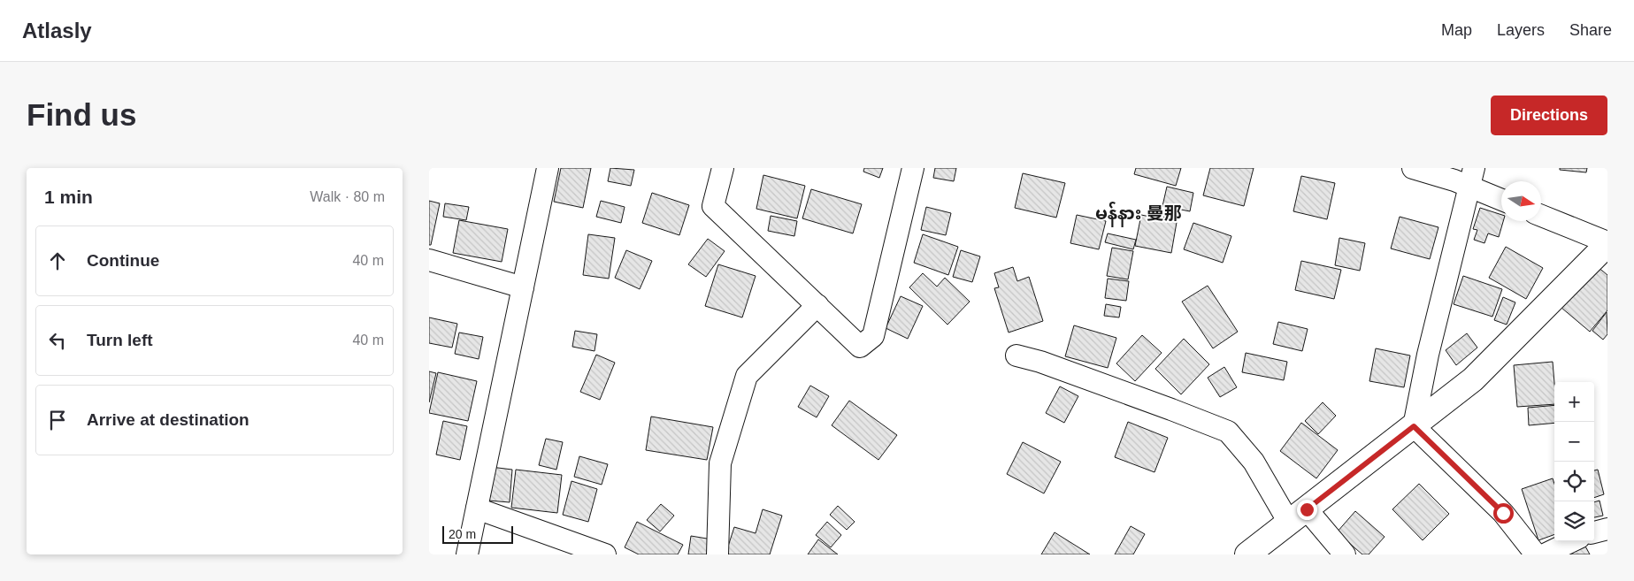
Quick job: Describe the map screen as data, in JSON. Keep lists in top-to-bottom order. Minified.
{"districts":["မန်နား 曼那"],"scale_bar":"20 m","north":"right","page":{"header":"Atlasly","nav":["Map","Layers","Share"],"buttons":"Directions","title":"Find us","heading":["1 min","Walk · 80 m"],"list":[["Continue","40 m"],["Turn left","40 m"],"Arrive at destination"],"map_buttons":["+","−"],"scale":"20 m"}}
